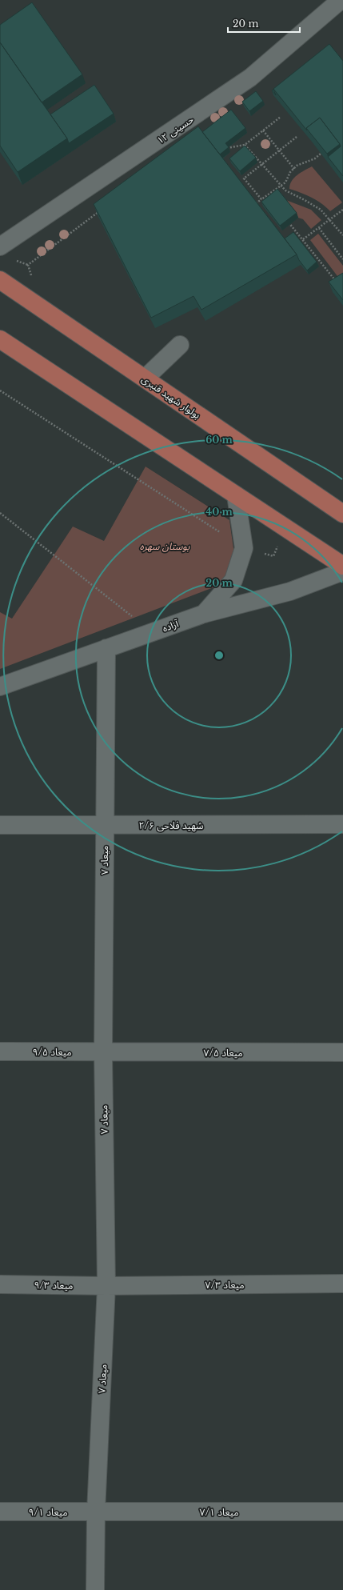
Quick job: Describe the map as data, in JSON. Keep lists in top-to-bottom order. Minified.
{"streets":{"main road":["بولوار شهید قنبری"],"street":["حسینی ۱۲","آزاده","شهید فلاحی ۲/۶","میعاد ۷","میعاد ۹/۵","میعاد ۷/۵","میعاد ۷/۳","میعاد ۹/۳","میعاد ۹/۱","میعاد ۷/۱"]},"crossings":[["آزاده","میعاد ۷"],["شهید فلاحی ۲/۶","میعاد ۷"],["میعاد ۷","میعاد ۹/۵"],["میعاد ۷","میعاد ۷/۵"],["میعاد ۷","میعاد ۷/۳"],["میعاد ۷","میعاد ۹/۳"],["میعاد ۷","میعاد ۹/۱"],["میعاد ۷","میعاد ۷/۱"],["میعاد ۹/۵","میعاد ۷/۵"],["میعاد ۷/۳","میعاد ۹/۳"],["میعاد ۹/۱","میعاد ۷/۱"]],"parks":["بوستان سهره"],"scale_bar":"20 m","rings":["60 m","40 m","20 m"]}
